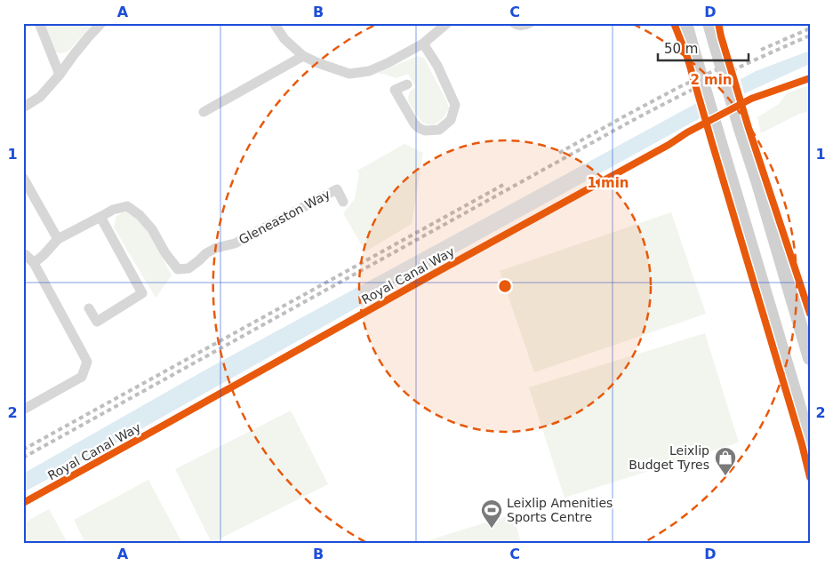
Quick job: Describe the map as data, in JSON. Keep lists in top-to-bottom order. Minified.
{"streets":{"street":["Gleneaston Way"],"cycle path":["Royal Canal Way"]},"places":{"shop":["Leixlip Budget Tyres"],"sports":["Leixlip Amenities Sports Centre"]},"scale_bar":"50 m","grid":{"columns":["A","B","C","D"],"rows":["1","2"]},"rings":["2 min","1 min"]}
